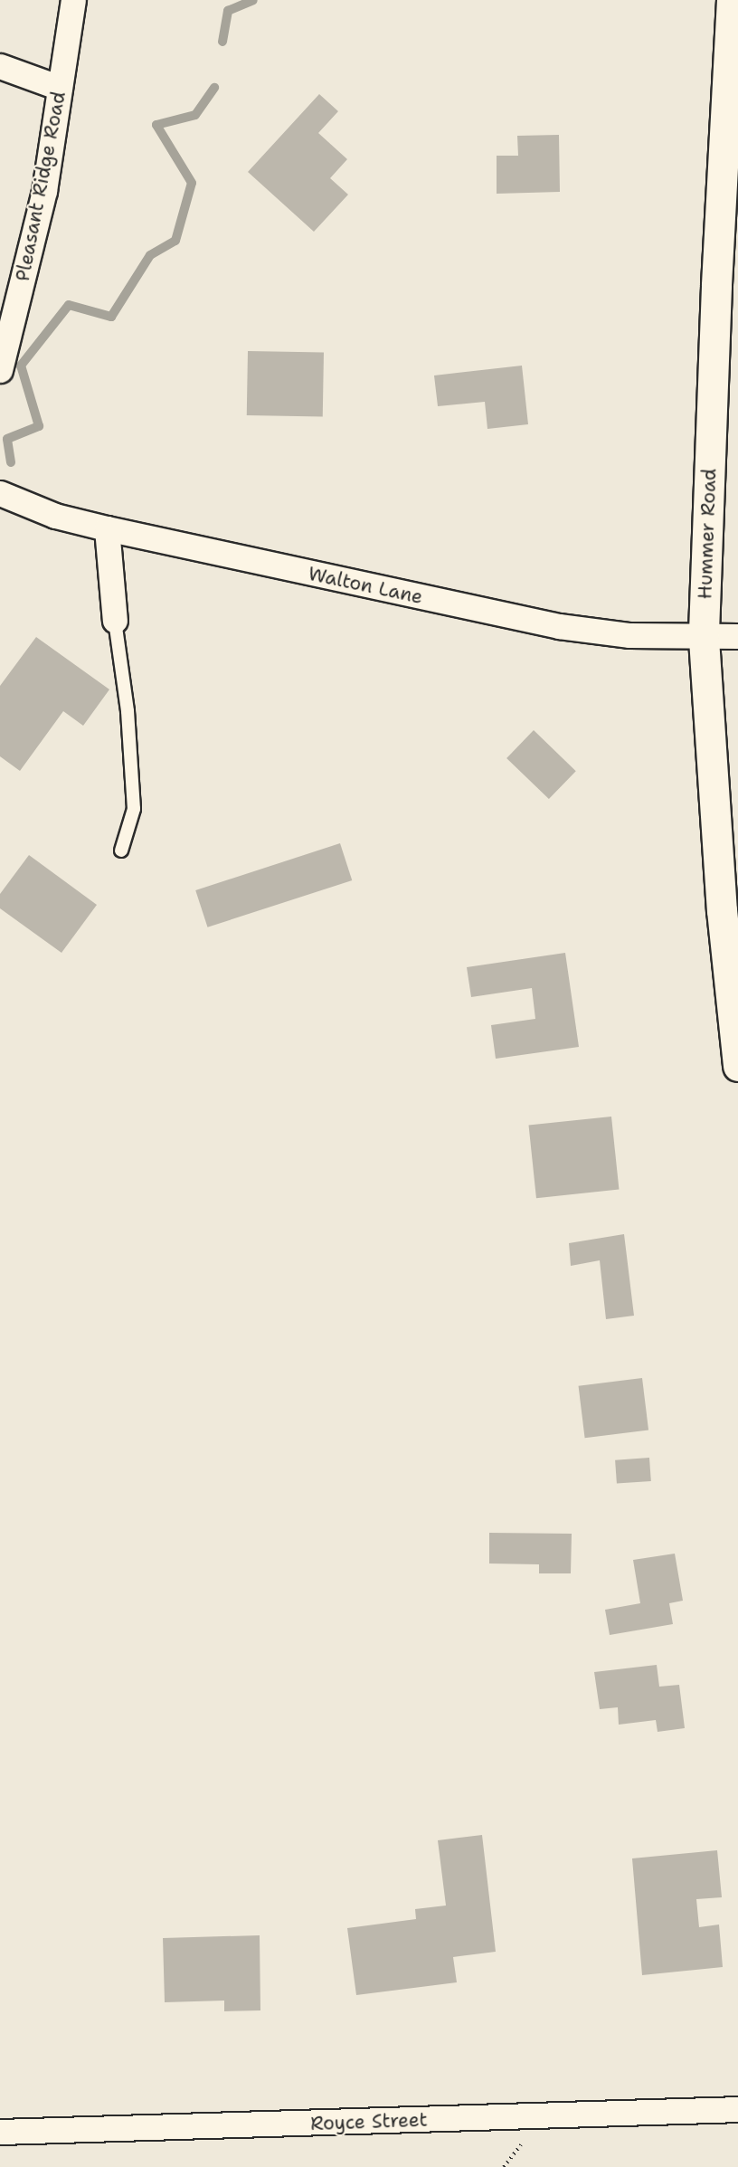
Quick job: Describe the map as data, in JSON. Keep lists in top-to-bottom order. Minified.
{"streets":{"main road":["Hummer Road"],"street":["Pleasant Ridge Road","Walton Lane","Royce Street"]},"crossings":[["Hummer Road","Walton Lane"]]}
